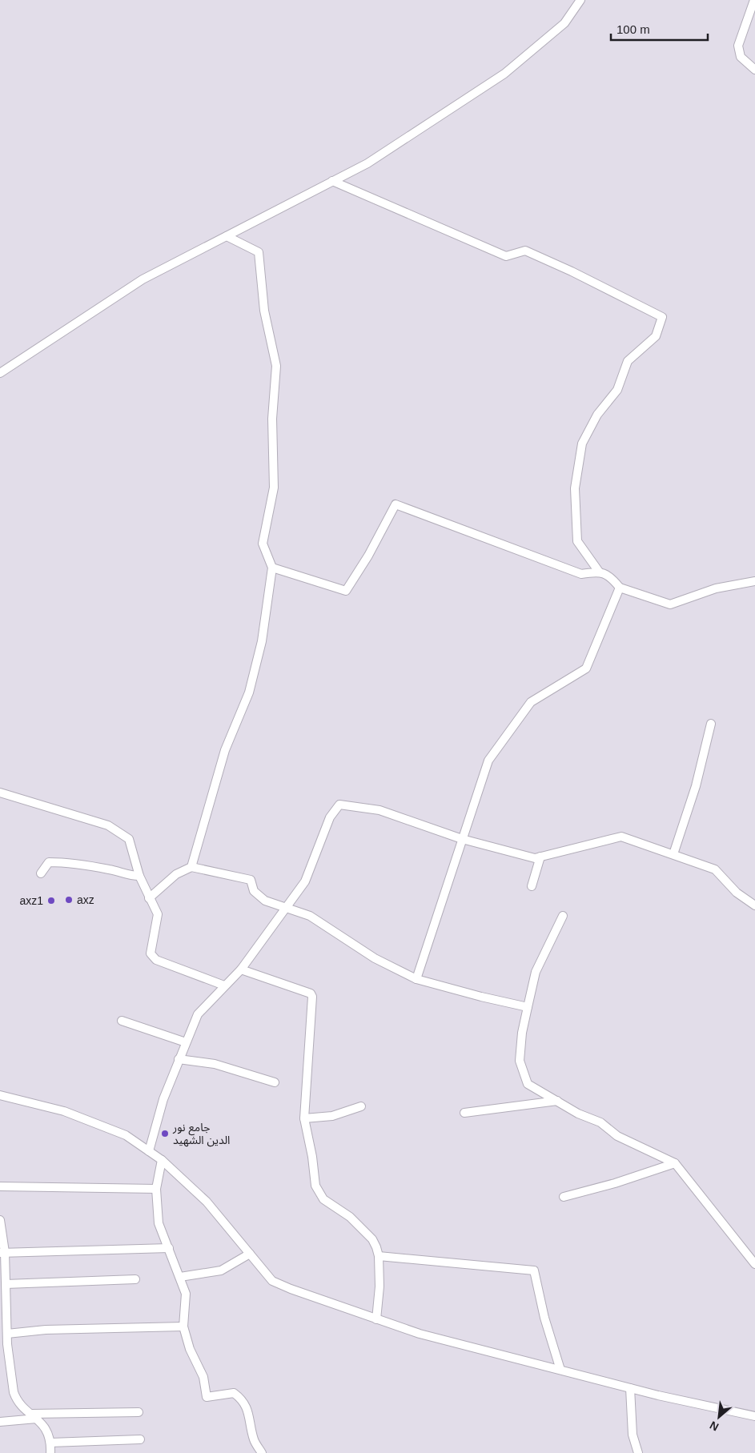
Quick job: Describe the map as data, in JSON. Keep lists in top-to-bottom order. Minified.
{"places":["axz","axz1","جامع نور الدين الشهيد"],"scale_bar":"100 m","north":"bottom left"}
